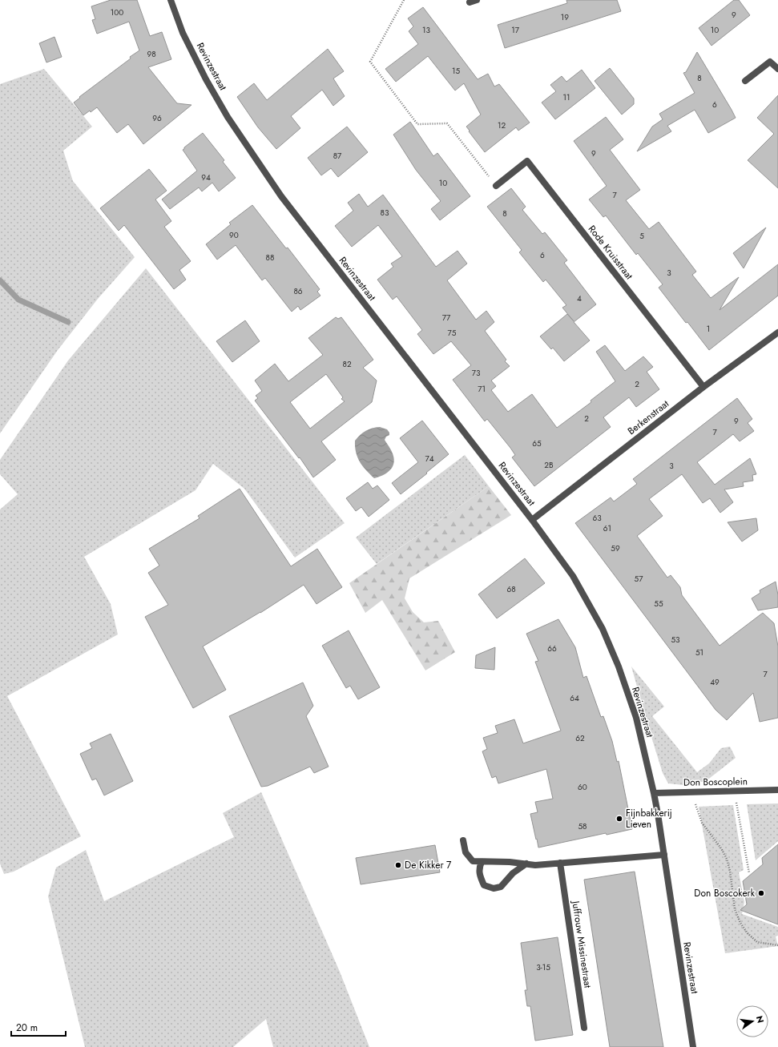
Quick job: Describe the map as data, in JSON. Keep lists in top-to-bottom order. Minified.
{"streets":{"street":["Revinzestraat","Rode Kruisstraat","Berkenstraat","Don Boscoplein","Juffrouw Missinestraat"]},"crossings":[["Revinzestraat","Berkenstraat"],["Revinzestraat","Don Boscoplein"],["Rode Kruisstraat","Berkenstraat"]],"places":["Fijnbakkerij Lieven","De Kikker 7","Don Boscokerk"],"house_numbers":["100","9","19","13","17","10","98","15","8","11","6","96","12","9","87","94","10","7","83","8","90","5","6","88","3","86","4","77","1","75","82","73","2","71","2","9","7","65","74","2B","3","63","61","59","57","68","55","53","66","51","7","49","64","62","60","58","3-15"],"scale_bar":"20 m","north":"right"}
